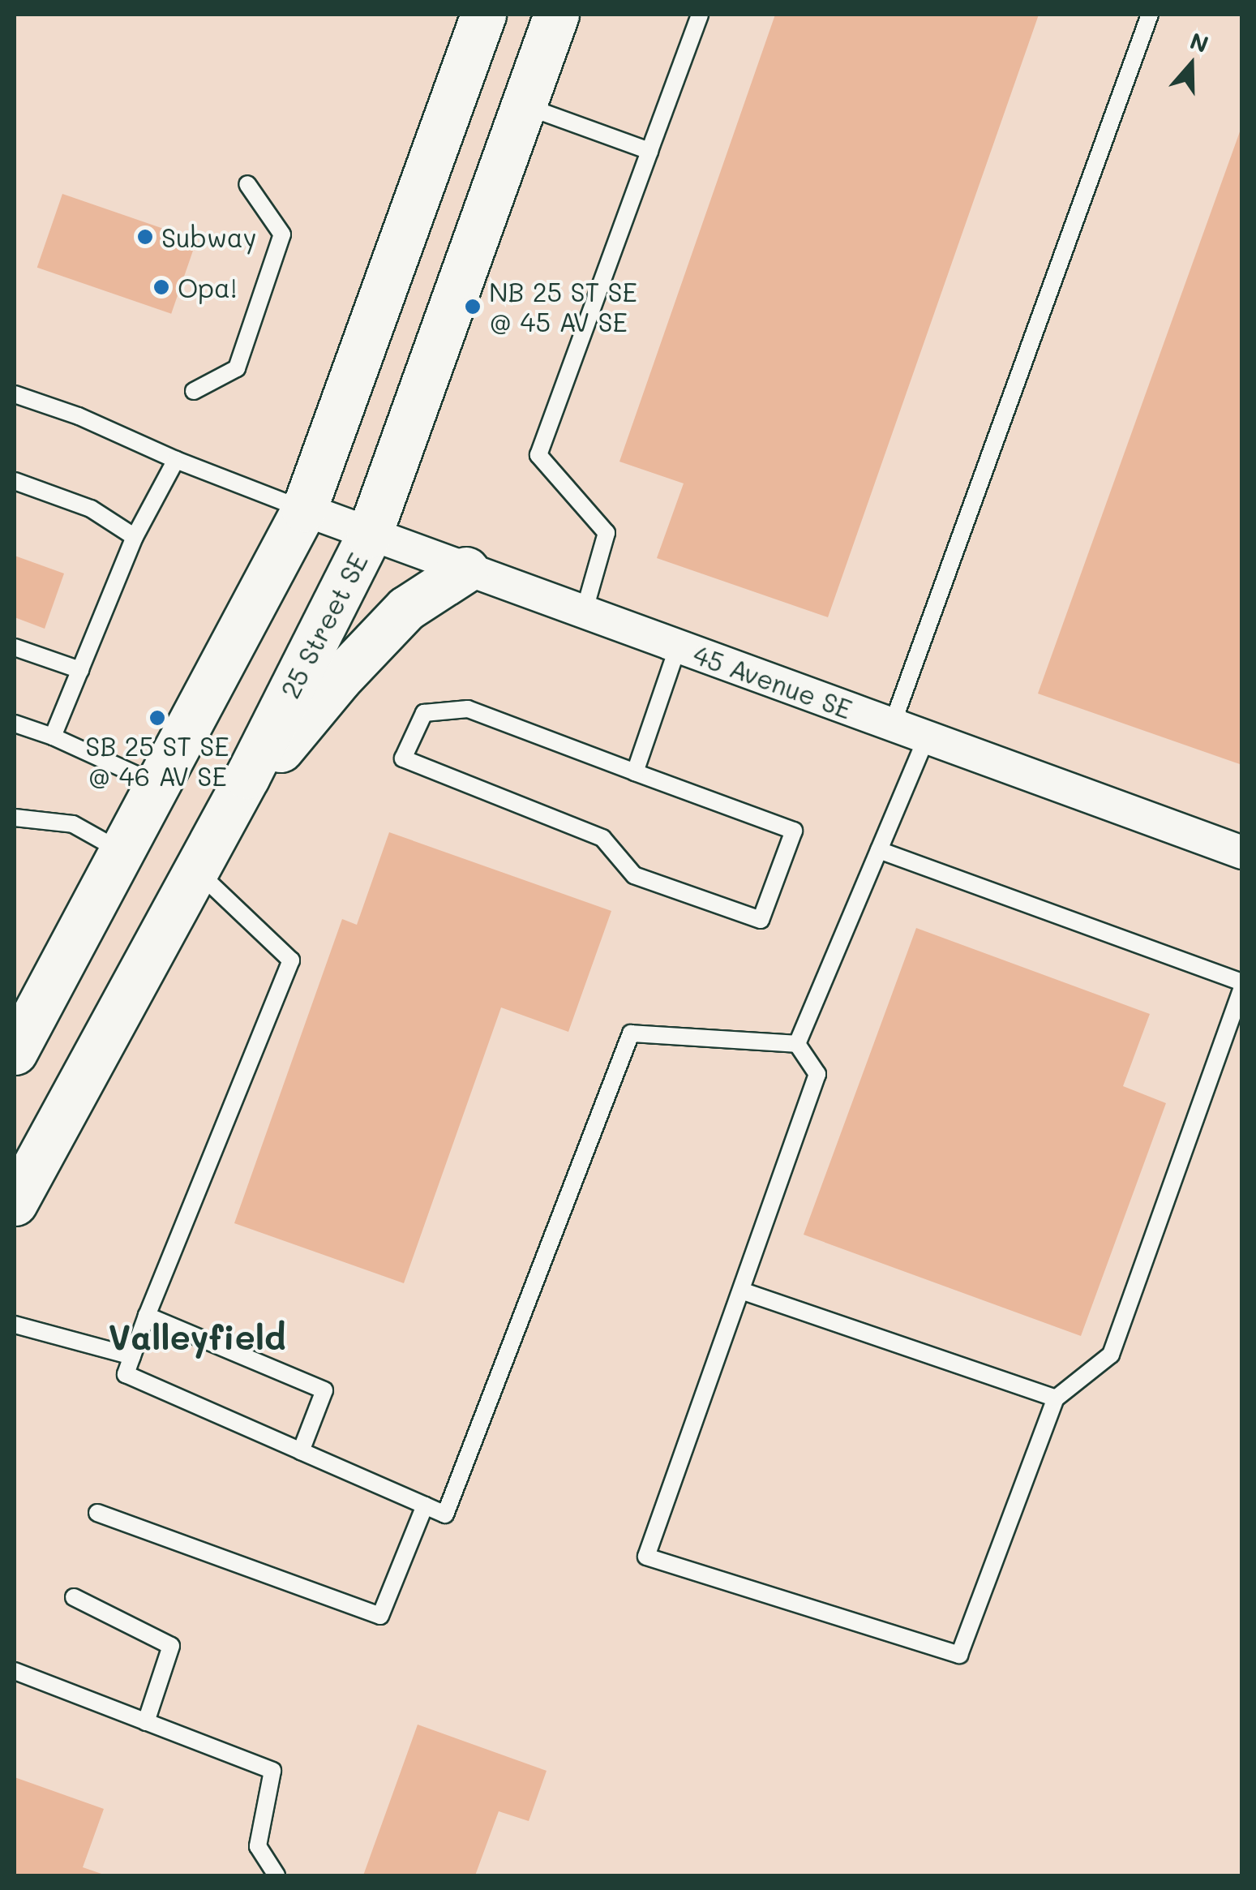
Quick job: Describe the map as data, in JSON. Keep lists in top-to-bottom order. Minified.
{"streets":{"street":["25 Street SE","45 Avenue SE"]},"crossings":[["25 Street SE","45 Avenue SE"]],"districts":["Valleyfield"],"places":["Subway","Opa!","NB 25 ST SE @ 45 AV SE","SB 25 ST SE @ 46 AV SE"],"north":"top"}
